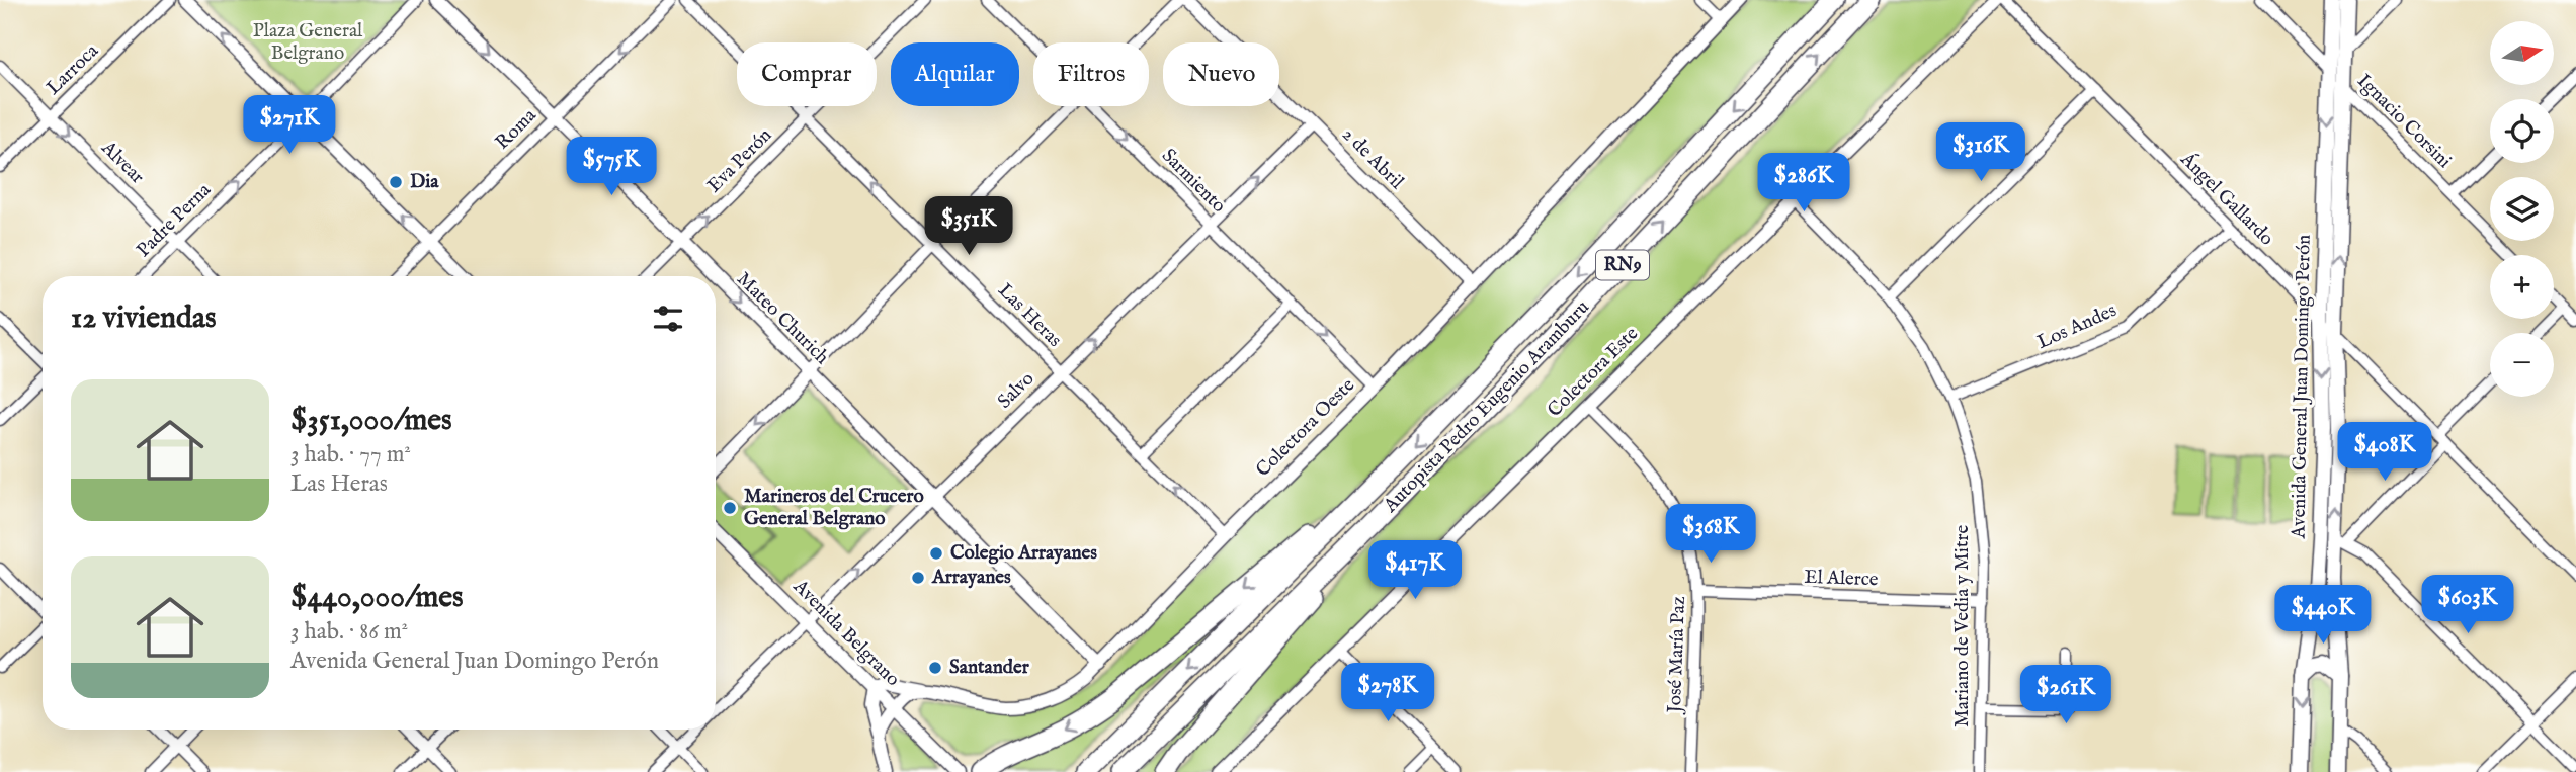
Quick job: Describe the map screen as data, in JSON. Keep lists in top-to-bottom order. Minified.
{"streets":{"highway":["RN9","Autopista Pedro Eugenio Aramburu"],"main road":["Avenida General Juan Domingo Perón"],"street":["Larroca","Ignacio Corsini","Roma","2 de Abril","Eva Perón","Alvear","Sarmiento","Ángel Gallardo","Padre Perna","Las Heras","Mateo Churich","Los Andes","Colectora Este","Salvo","Colectora Oeste","El Alerce","Mariano de Vedia y Mitre","Avenida Belgrano","José María Paz"]},"crossings":[["Larroca","Alvear"],["Ignacio Corsini","Avenida General Juan Domingo Perón"],["Roma","Mateo Churich"],["2 de Abril","Salvo"],["2 de Abril","Colectora Oeste"],["Eva Perón","Las Heras"],["Eva Perón","Mateo Churich"],["Alvear","Padre Perna"],["Sarmiento","Salvo"],["Sarmiento","Colectora Oeste"],["Ángel Gallardo","Los Andes"],["Ángel Gallardo","Colectora Este"],["Ángel Gallardo","Avenida General Juan Domingo Perón"],["Las Heras","Salvo"],["Las Heras","Colectora Oeste"],["Mateo Churich","Salvo"],["Mateo Churich","Colectora Oeste"],["Los Andes","Mariano de Vedia y Mitre"],["Colectora Este","Mariano de Vedia y Mitre"],["Colectora Este","José María Paz"],["Salvo","Avenida Belgrano"],["Colectora Oeste","Avenida Belgrano"],["El Alerce","Mariano de Vedia y Mitre"],["El Alerce","José María Paz"]],"one_way":["Roma","Eva Perón","Alvear","Sarmiento","Padre Perna","Las Heras","Mateo Churich","Salvo"],"parks":["Plaza General Belgrano"],"places":["Dia","Marineros del Crucero General Belgrano","Colegio Arrayanes","Arrayanes","Santander"],"north":"right","page":{"map_buttons":["+","−"],"chip":["Comprar","Alquilar","Filtros","Nuevo"],"price":["$271K","$316K","$575K","$286K","$351K","$408K","$368K","$417K","$603K","$440K","$278K","$261K"],"heading":"12 viviendas","list":[{"name":"$351,000/mes","note":"3 hab. · 77 m² · Las Heras"},{"name":"$440,000/mes","note":"3 hab. · 86 m² · Avenida General Juan Domingo Perón"}]}}
